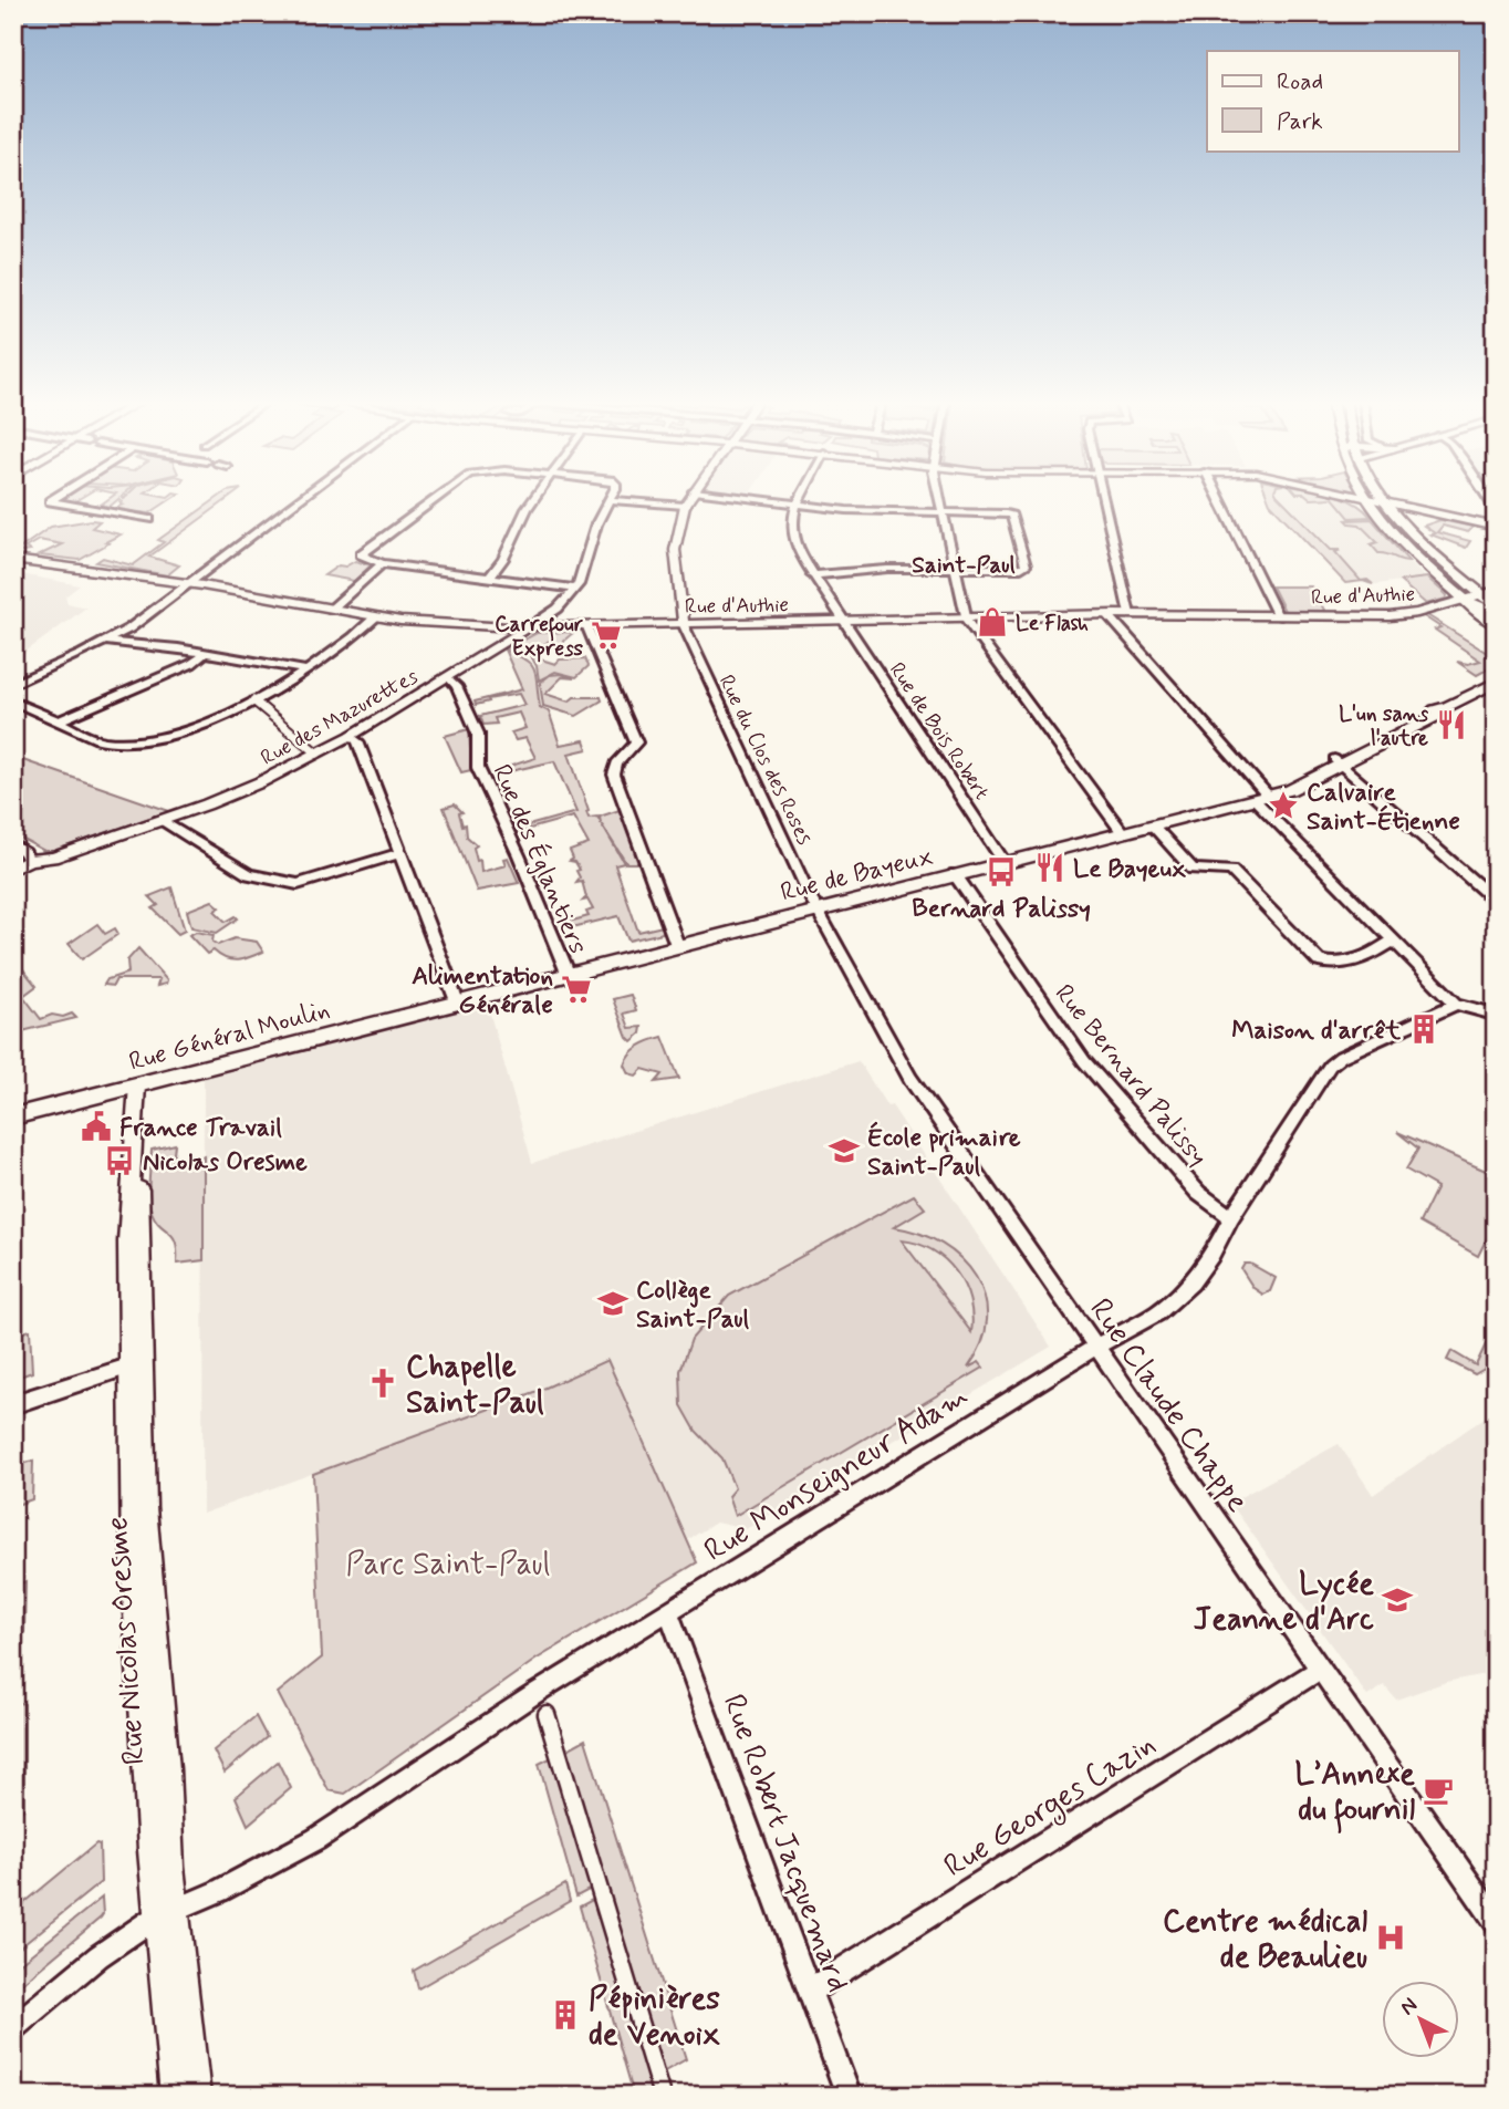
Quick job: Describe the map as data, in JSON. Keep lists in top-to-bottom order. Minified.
{"streets":{"main road":["Rue de Bayeux","Rue Général Moulin"],"street":["Rue d'Authie","Rue des Mazurettes","Rue de Bois Robert","Rue du Clos des Roses","Rue des Églantiers","Rue Bernard Palissy","Rue Claude Chappe","Rue Monseigneur Adam","Rue Nicolas Oresme","Rue Georges Cazin","Rue Robert Jacquemard"]},"crossings":[["Rue d'Authie","Rue des Mazurettes"],["Rue d'Authie","Rue de Bois Robert"],["Rue d'Authie","Rue du Clos des Roses"],["Rue des Mazurettes","Rue des Églantiers"],["Rue de Bois Robert","Rue de Bayeux"],["Rue du Clos des Roses","Rue de Bayeux"],["Rue du Clos des Roses","Rue Claude Chappe"],["Rue des Églantiers","Rue de Bayeux"],["Rue de Bayeux","Rue Général Moulin"],["Rue de Bayeux","Rue Bernard Palissy"],["Rue de Bayeux","Rue Claude Chappe"],["Rue Général Moulin","Rue Nicolas Oresme"],["Rue Bernard Palissy","Rue Monseigneur Adam"],["Rue Claude Chappe","Rue Monseigneur Adam"],["Rue Claude Chappe","Rue Georges Cazin"],["Rue Monseigneur Adam","Rue Nicolas Oresme"],["Rue Monseigneur Adam","Rue Robert Jacquemard"],["Rue Georges Cazin","Rue Robert Jacquemard"]],"districts":["Saint-Paul"],"parks":["Parc Saint-Paul"],"places":{"shop":["Le Flash"],"supermarket":["Carrefour Express","Alimentation Générale"],"restaurant":["L'un sans l'autre","Le Bayeux"],"place":["Calvaire Saint-Étienne"],"bus stop":["Bernard Palissy","Nicolas Oresme"],"building":["Maison d'arrêt","Pépinières de Venoix"],"public building":["France Travail"],"school or university":["École primaire Saint-Paul","Collège Saint-Paul","Lycée Jeanne d'Arc"],"church":["Chapelle Saint-Paul"],"cafe":["L’Annexe du fournil"],"hospital":["Centre médical de Beaulieu"]},"legend":["Road","Park"],"north":"top left"}
